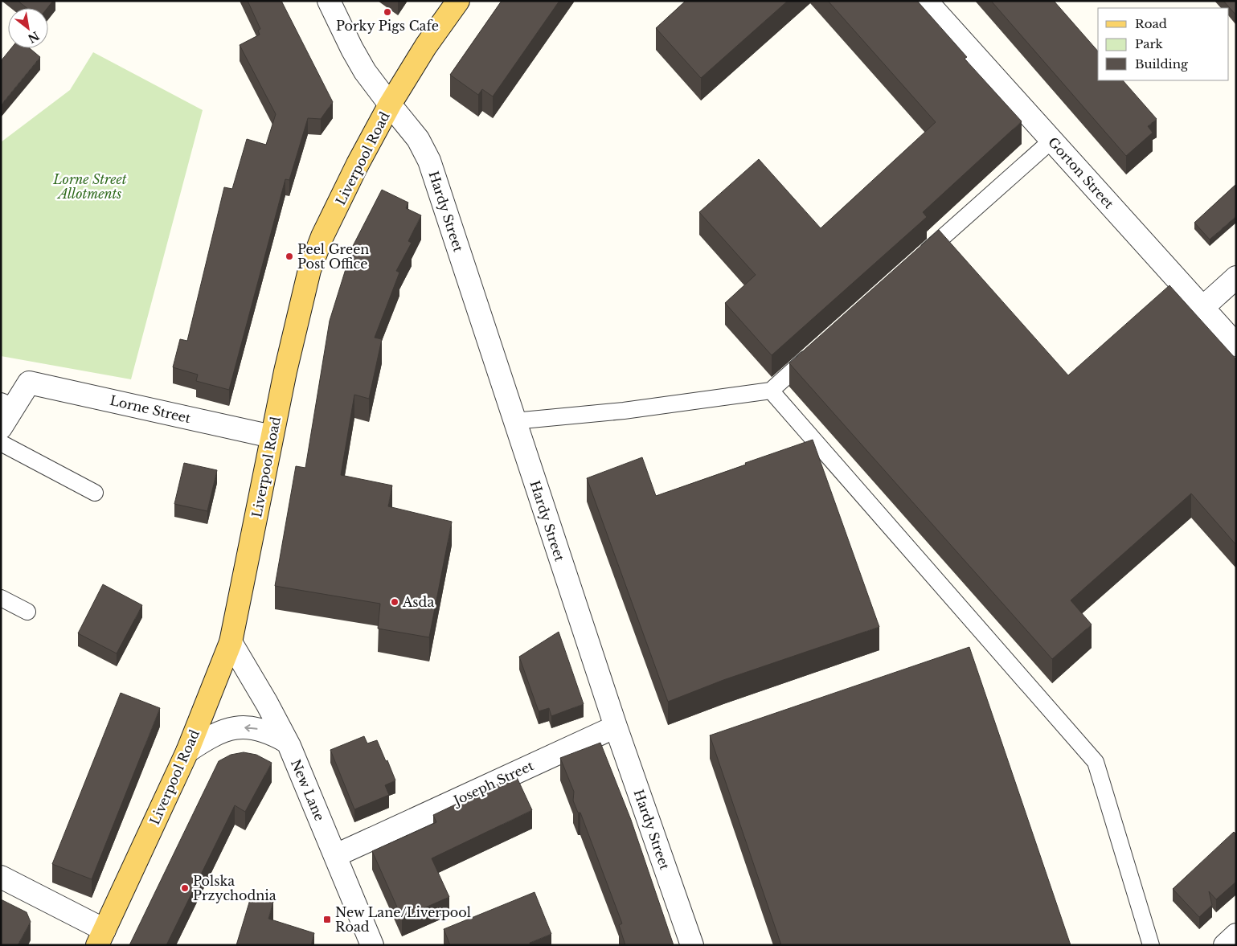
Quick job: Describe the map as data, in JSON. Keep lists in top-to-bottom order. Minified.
{"streets":{"main road":["Liverpool Road"],"street":["Gorton Street","Hardy Street","Lorne Street","Joseph Street","New Lane"]},"crossings":[["Liverpool Road","Hardy Street"],["Liverpool Road","Lorne Street"],["Liverpool Road","New Lane"],["Hardy Street","Joseph Street"],["Joseph Street","New Lane"]],"parks":["Lorne Street Allotments"],"places":{"other":["Porky Pigs Cafe","Peel Green Post Office","Asda","Polska Przychodnia"],"transit":["New Lane/Liverpool Road"]},"legend":["Road","Park","Building"],"north":"bottom right"}
